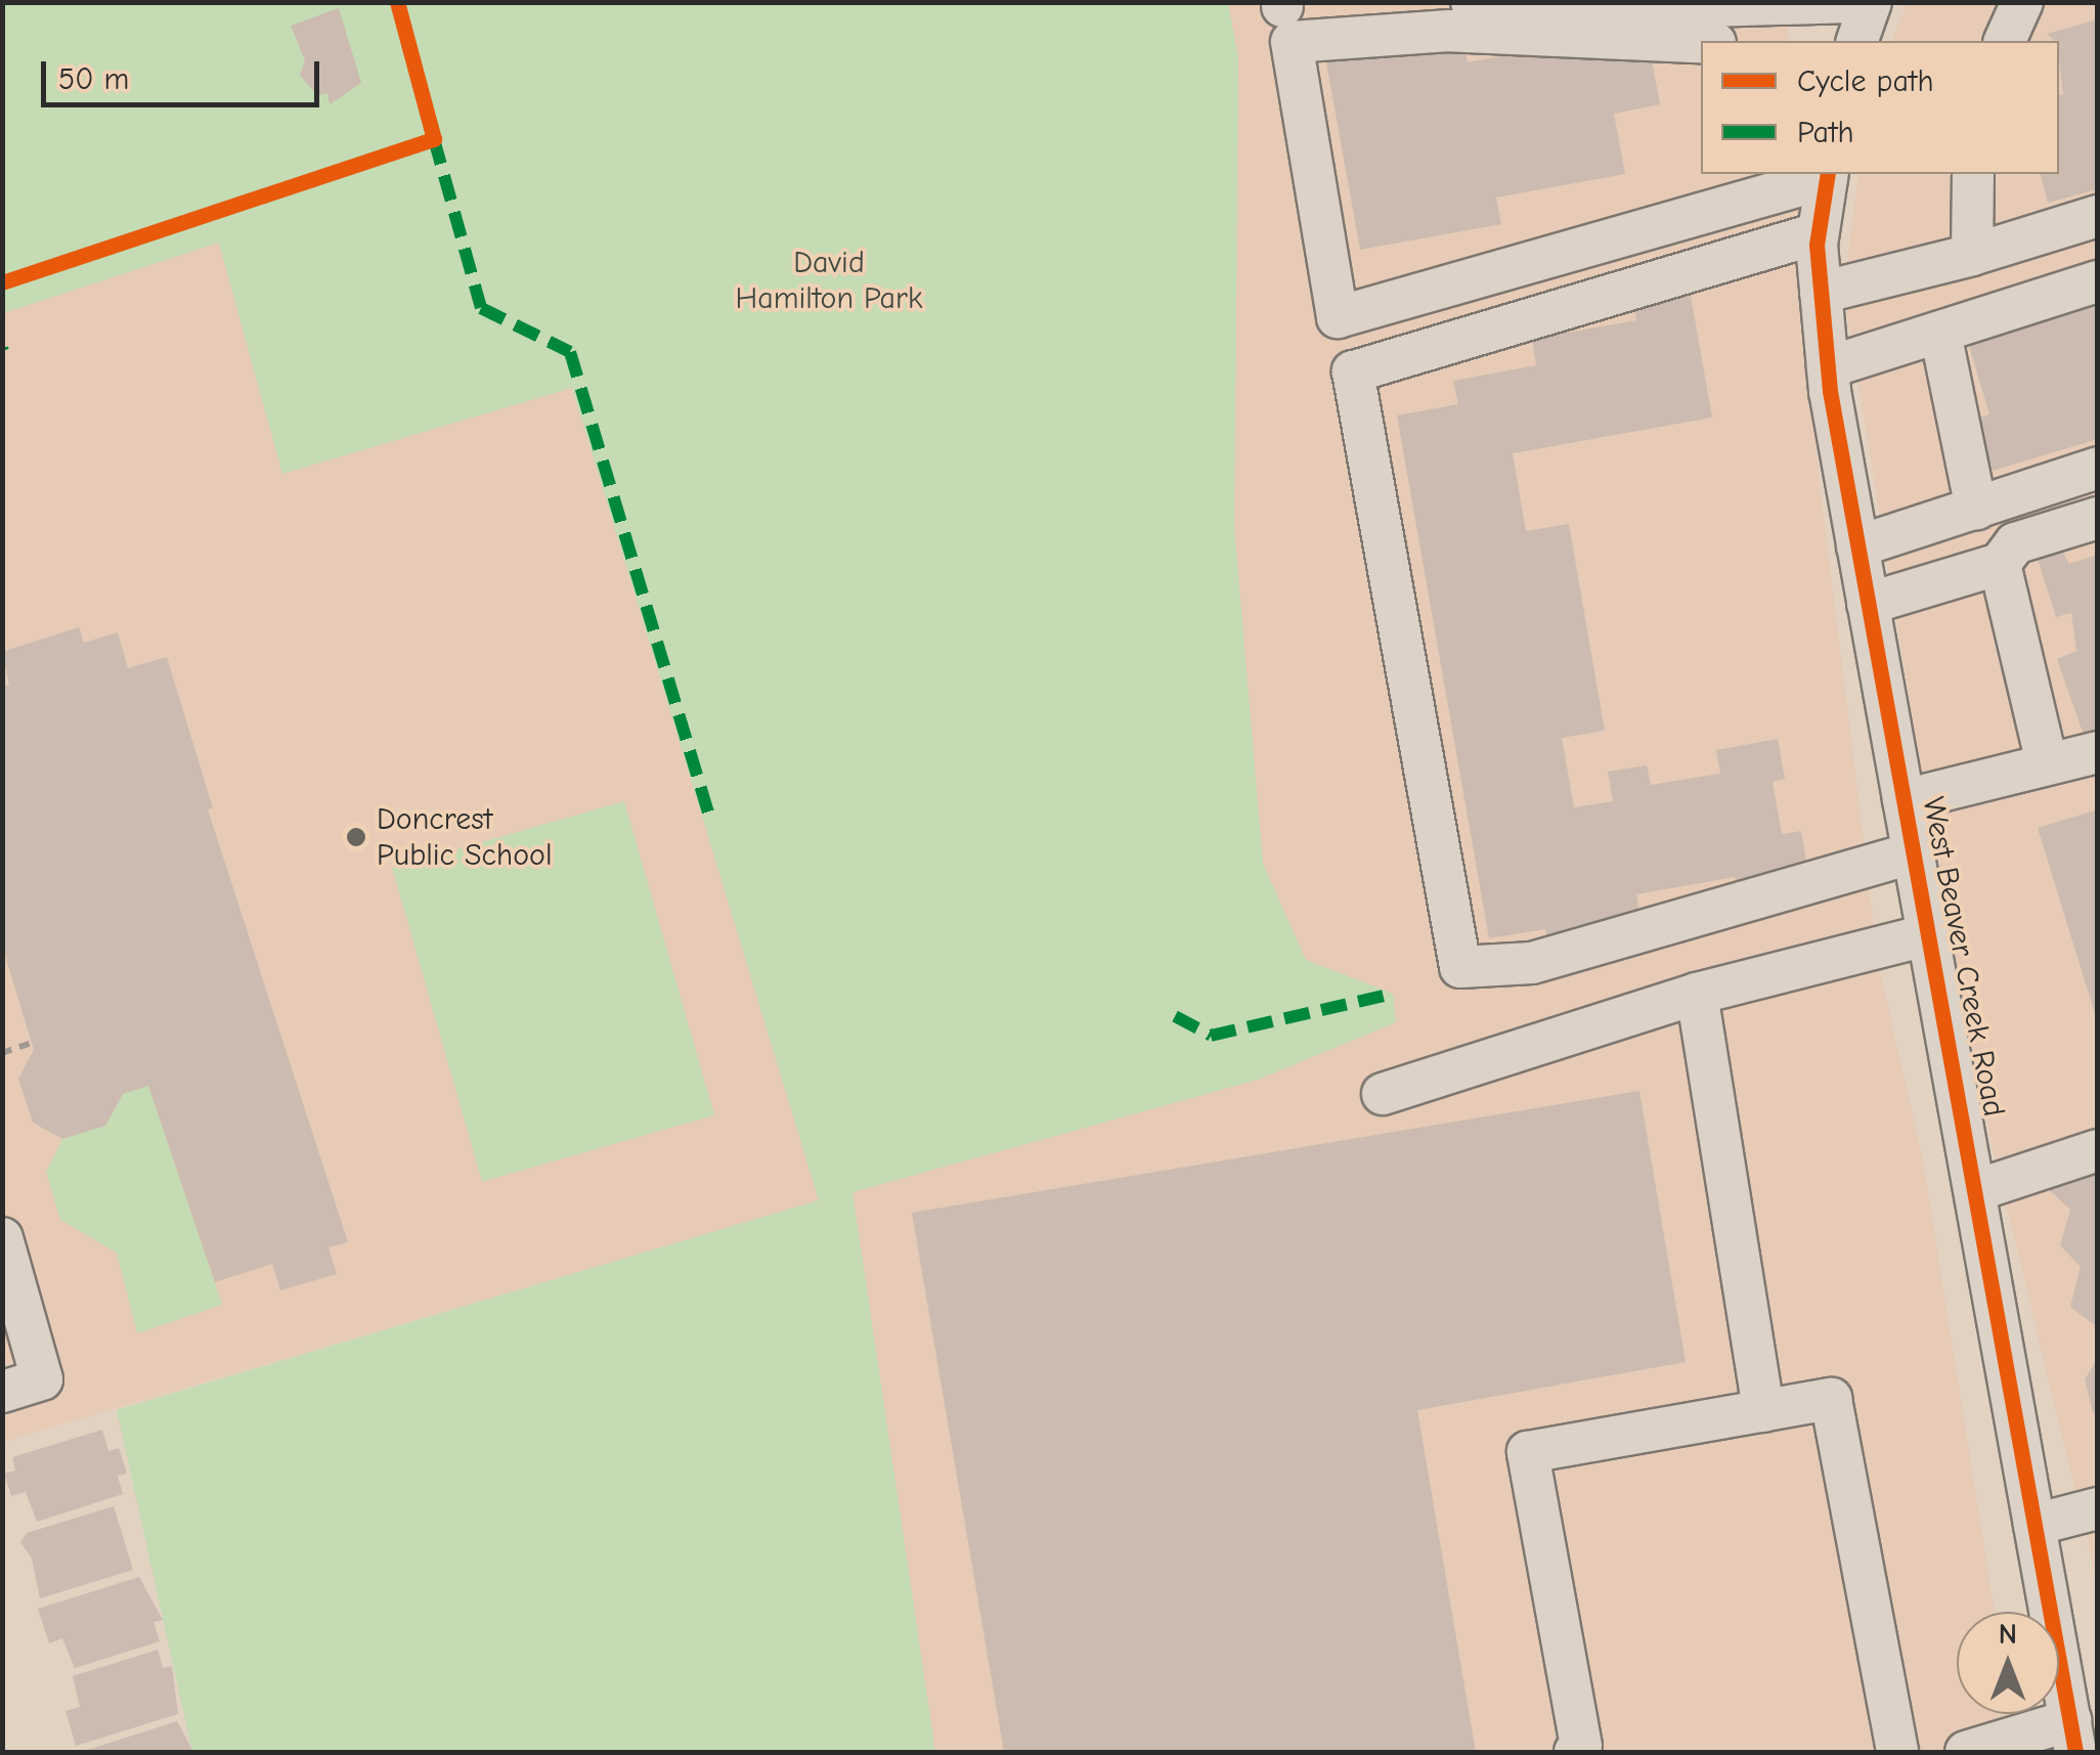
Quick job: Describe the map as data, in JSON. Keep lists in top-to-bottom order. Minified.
{"streets":{"street":["West Beaver Creek Road"]},"parks":["David Hamilton Park"],"places":["Doncrest Public School"],"legend":["Cycle path","Path"],"scale_bar":"50 m","north":"top"}
